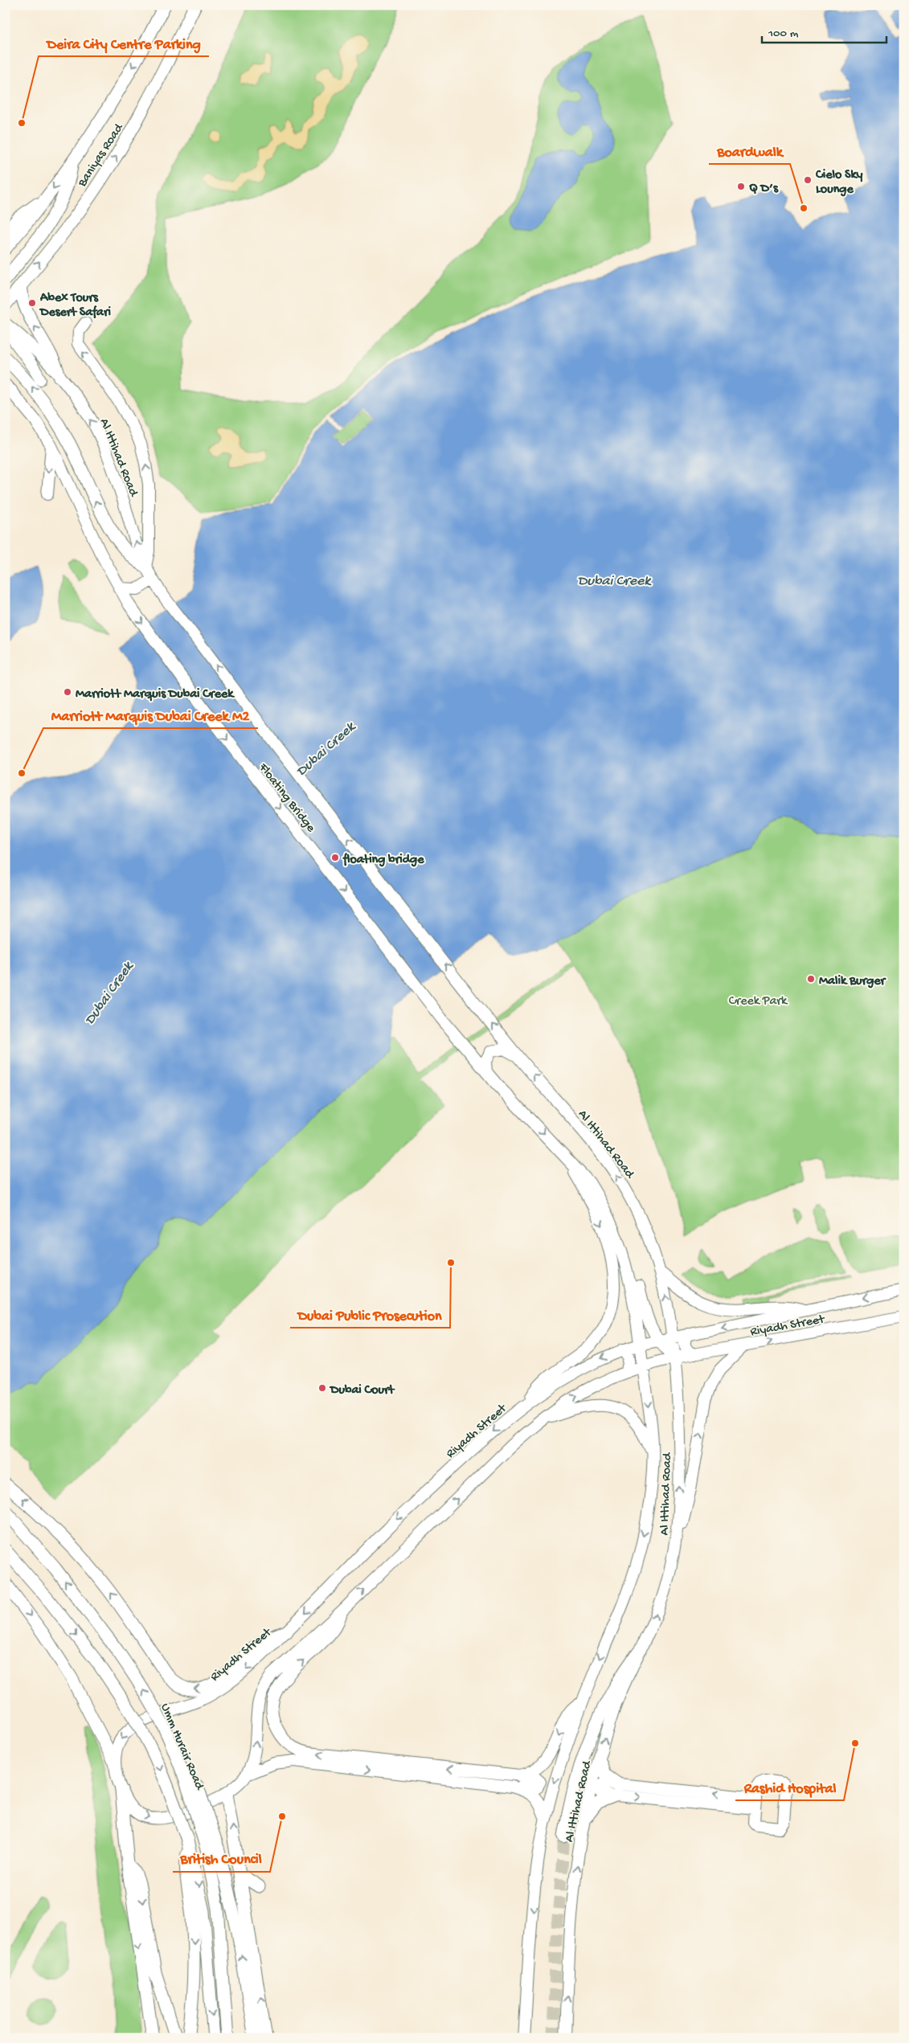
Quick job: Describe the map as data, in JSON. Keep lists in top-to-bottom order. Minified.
{"streets":{"main road":["Baniyas Road","Al Ittihad Road","Floating Bridge","Riyadh Street","Umm Hurair Road"]},"crossings":[["Al Ittihad Road","Floating Bridge"],["Al Ittihad Road","Riyadh Street"]],"water":["Dubai Creek"],"parks":["Creek Park"],"places":["Deira City Centre Parking","Cielo Sky Lounge","Q D’s","Boardwalk","Abex Tours Desert Safari","Marriott Marquis Dubai Creek","Marriott Marquis Dubai Creek M2","floating bridge","Malik Burger","Dubai Public Prosecution","Dubai Court","Rashid Hospital","British Council"],"scale_bar":"100 m"}
